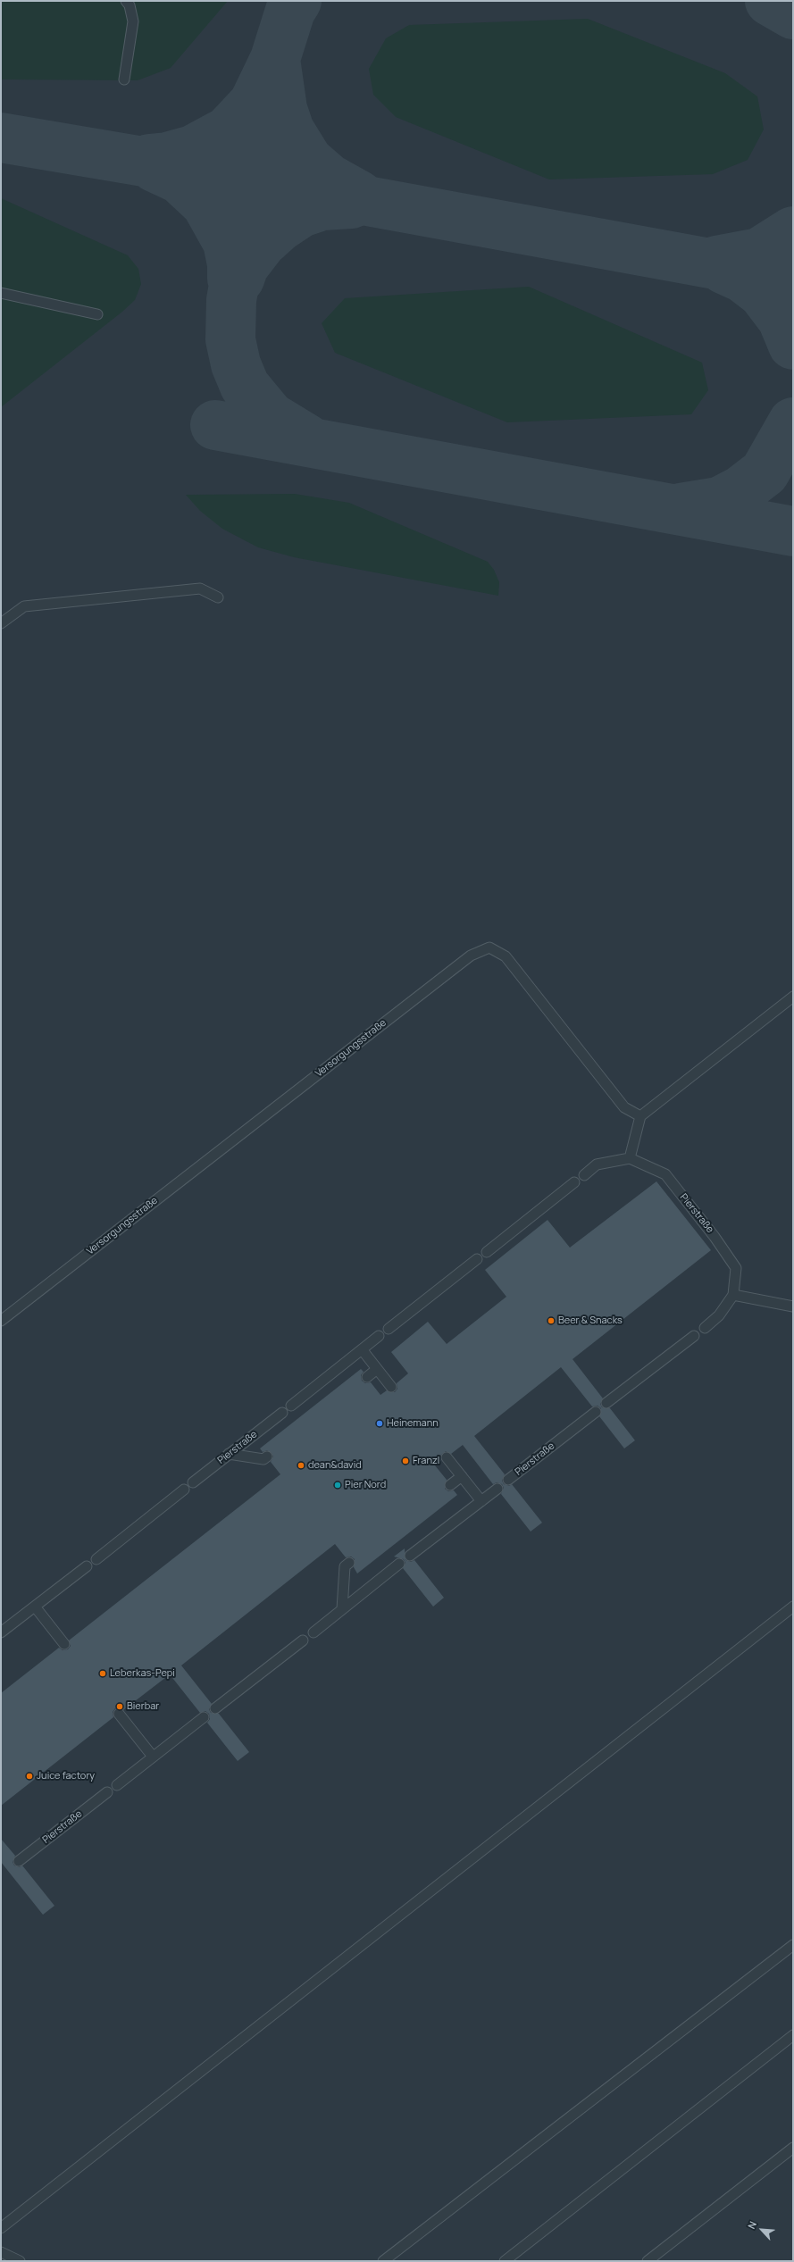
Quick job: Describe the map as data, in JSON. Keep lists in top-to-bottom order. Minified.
{"streets":{"lane":["Versorgungsstraße","Pierstraße"]},"places":["Beer & Snacks","Heinemann","Franzl","dean&david","Pier Nord","Leberkas-Pepi","Bierbar","Juice factory"],"north":"top left"}
